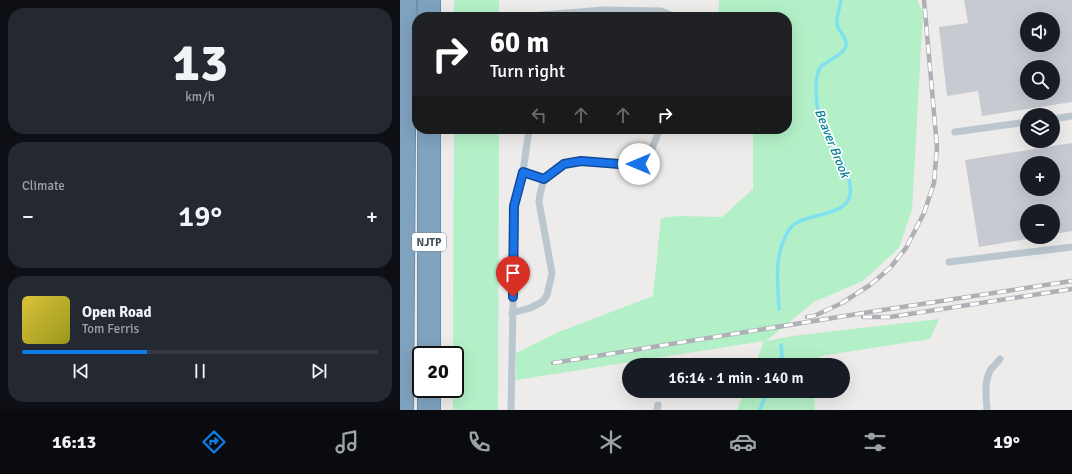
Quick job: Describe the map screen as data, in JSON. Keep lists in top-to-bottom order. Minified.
{"streets":{"highway":["NJTP"]},"water":["Beaver Brook"],"page":{"tile":[["13","km/h"],"Climate"],"map_buttons":["+","−"],"turn":["60 m","Turn right"],"heat":["−","19°","+"],"song":["Open Road","Tom Ferris"],"limit":"20","trip":"16:14 · 1 min · 140 m","tabs":["16:13","19°"]}}
